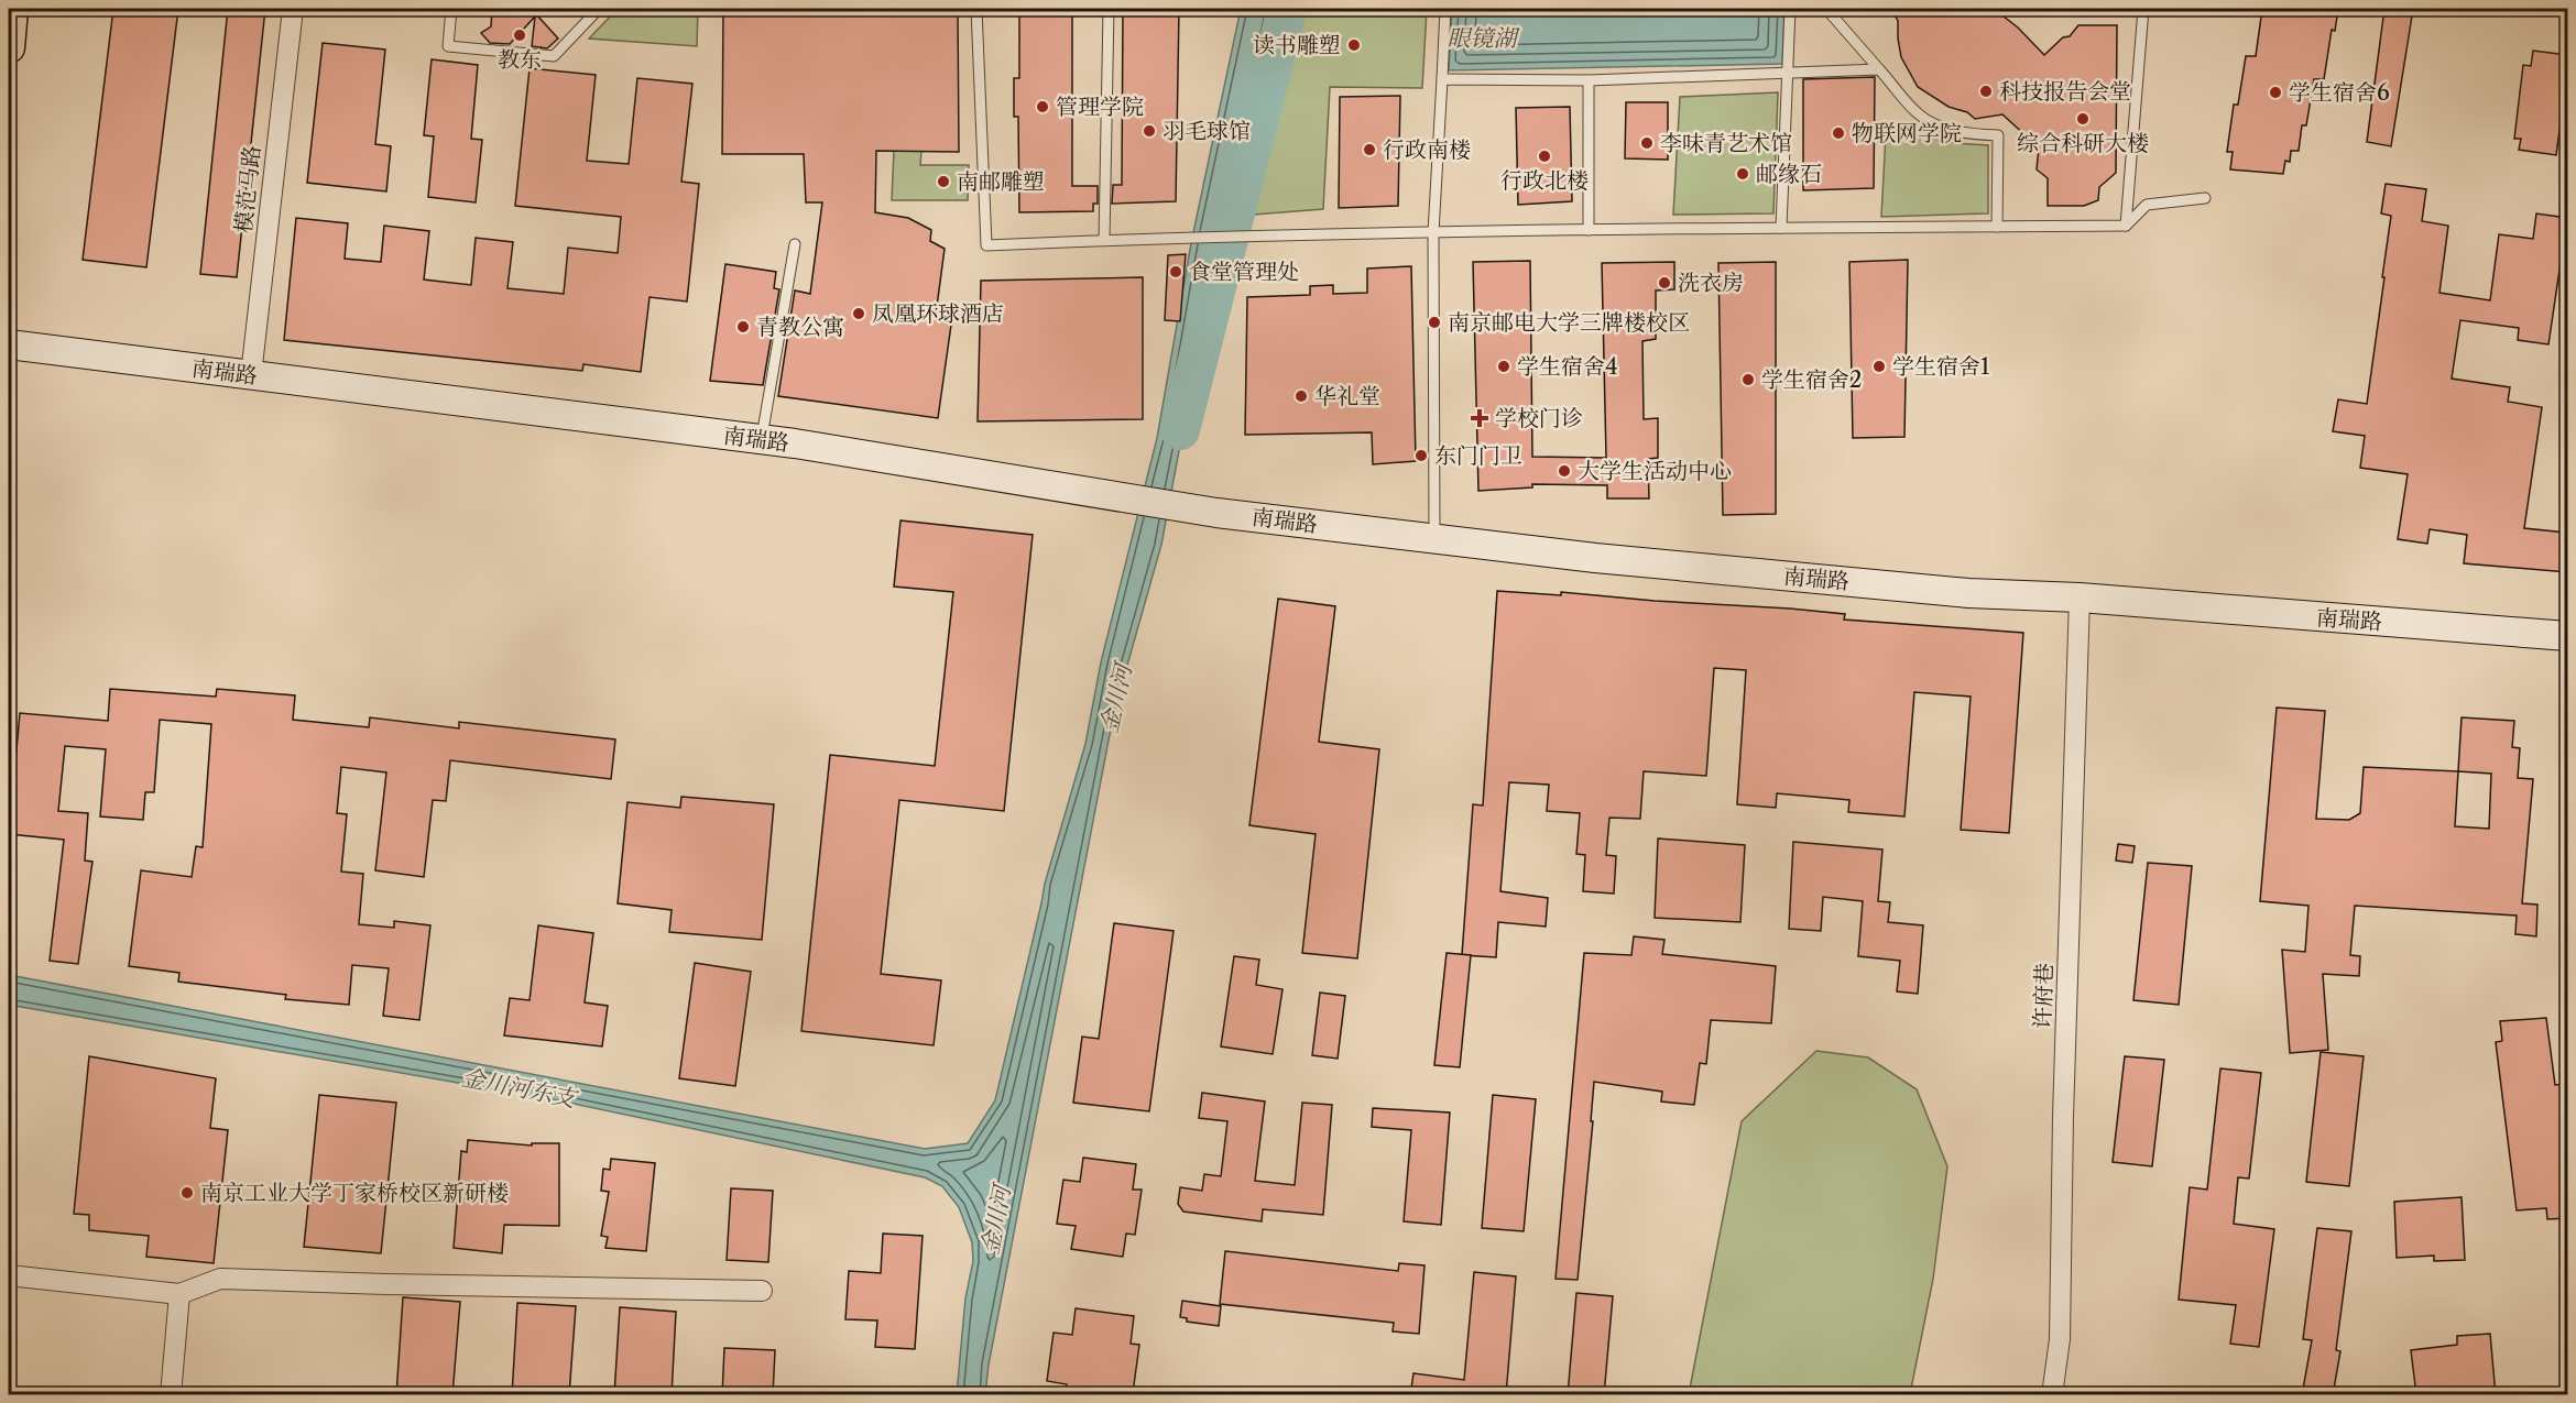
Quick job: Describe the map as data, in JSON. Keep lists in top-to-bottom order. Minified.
{"streets":{"street":["模范马路","南瑞路","许府巷"]},"crossings":[["模范马路","南瑞路"],["南瑞路","许府巷"]],"water":["眼镜湖","金川河","金川河东支"],"places":{"other":["教东","读书雕塑","科技报告会堂","学生宿舍6","管理学院","综合科研大楼","羽毛球馆","物联网学院","李味青艺术馆","行政南楼","行政北楼","邮缘石","南邮雕塑","食堂管理处","洗衣房","凤凰环球酒店","南京邮电大学三牌楼校区","青教公寓","学生宿舍4","学生宿舍1","学生宿舍2","华礼堂","东门门卫","大学生活动中心","南京工业大学丁家桥校区新研楼"],"health":["学校门诊"]}}
